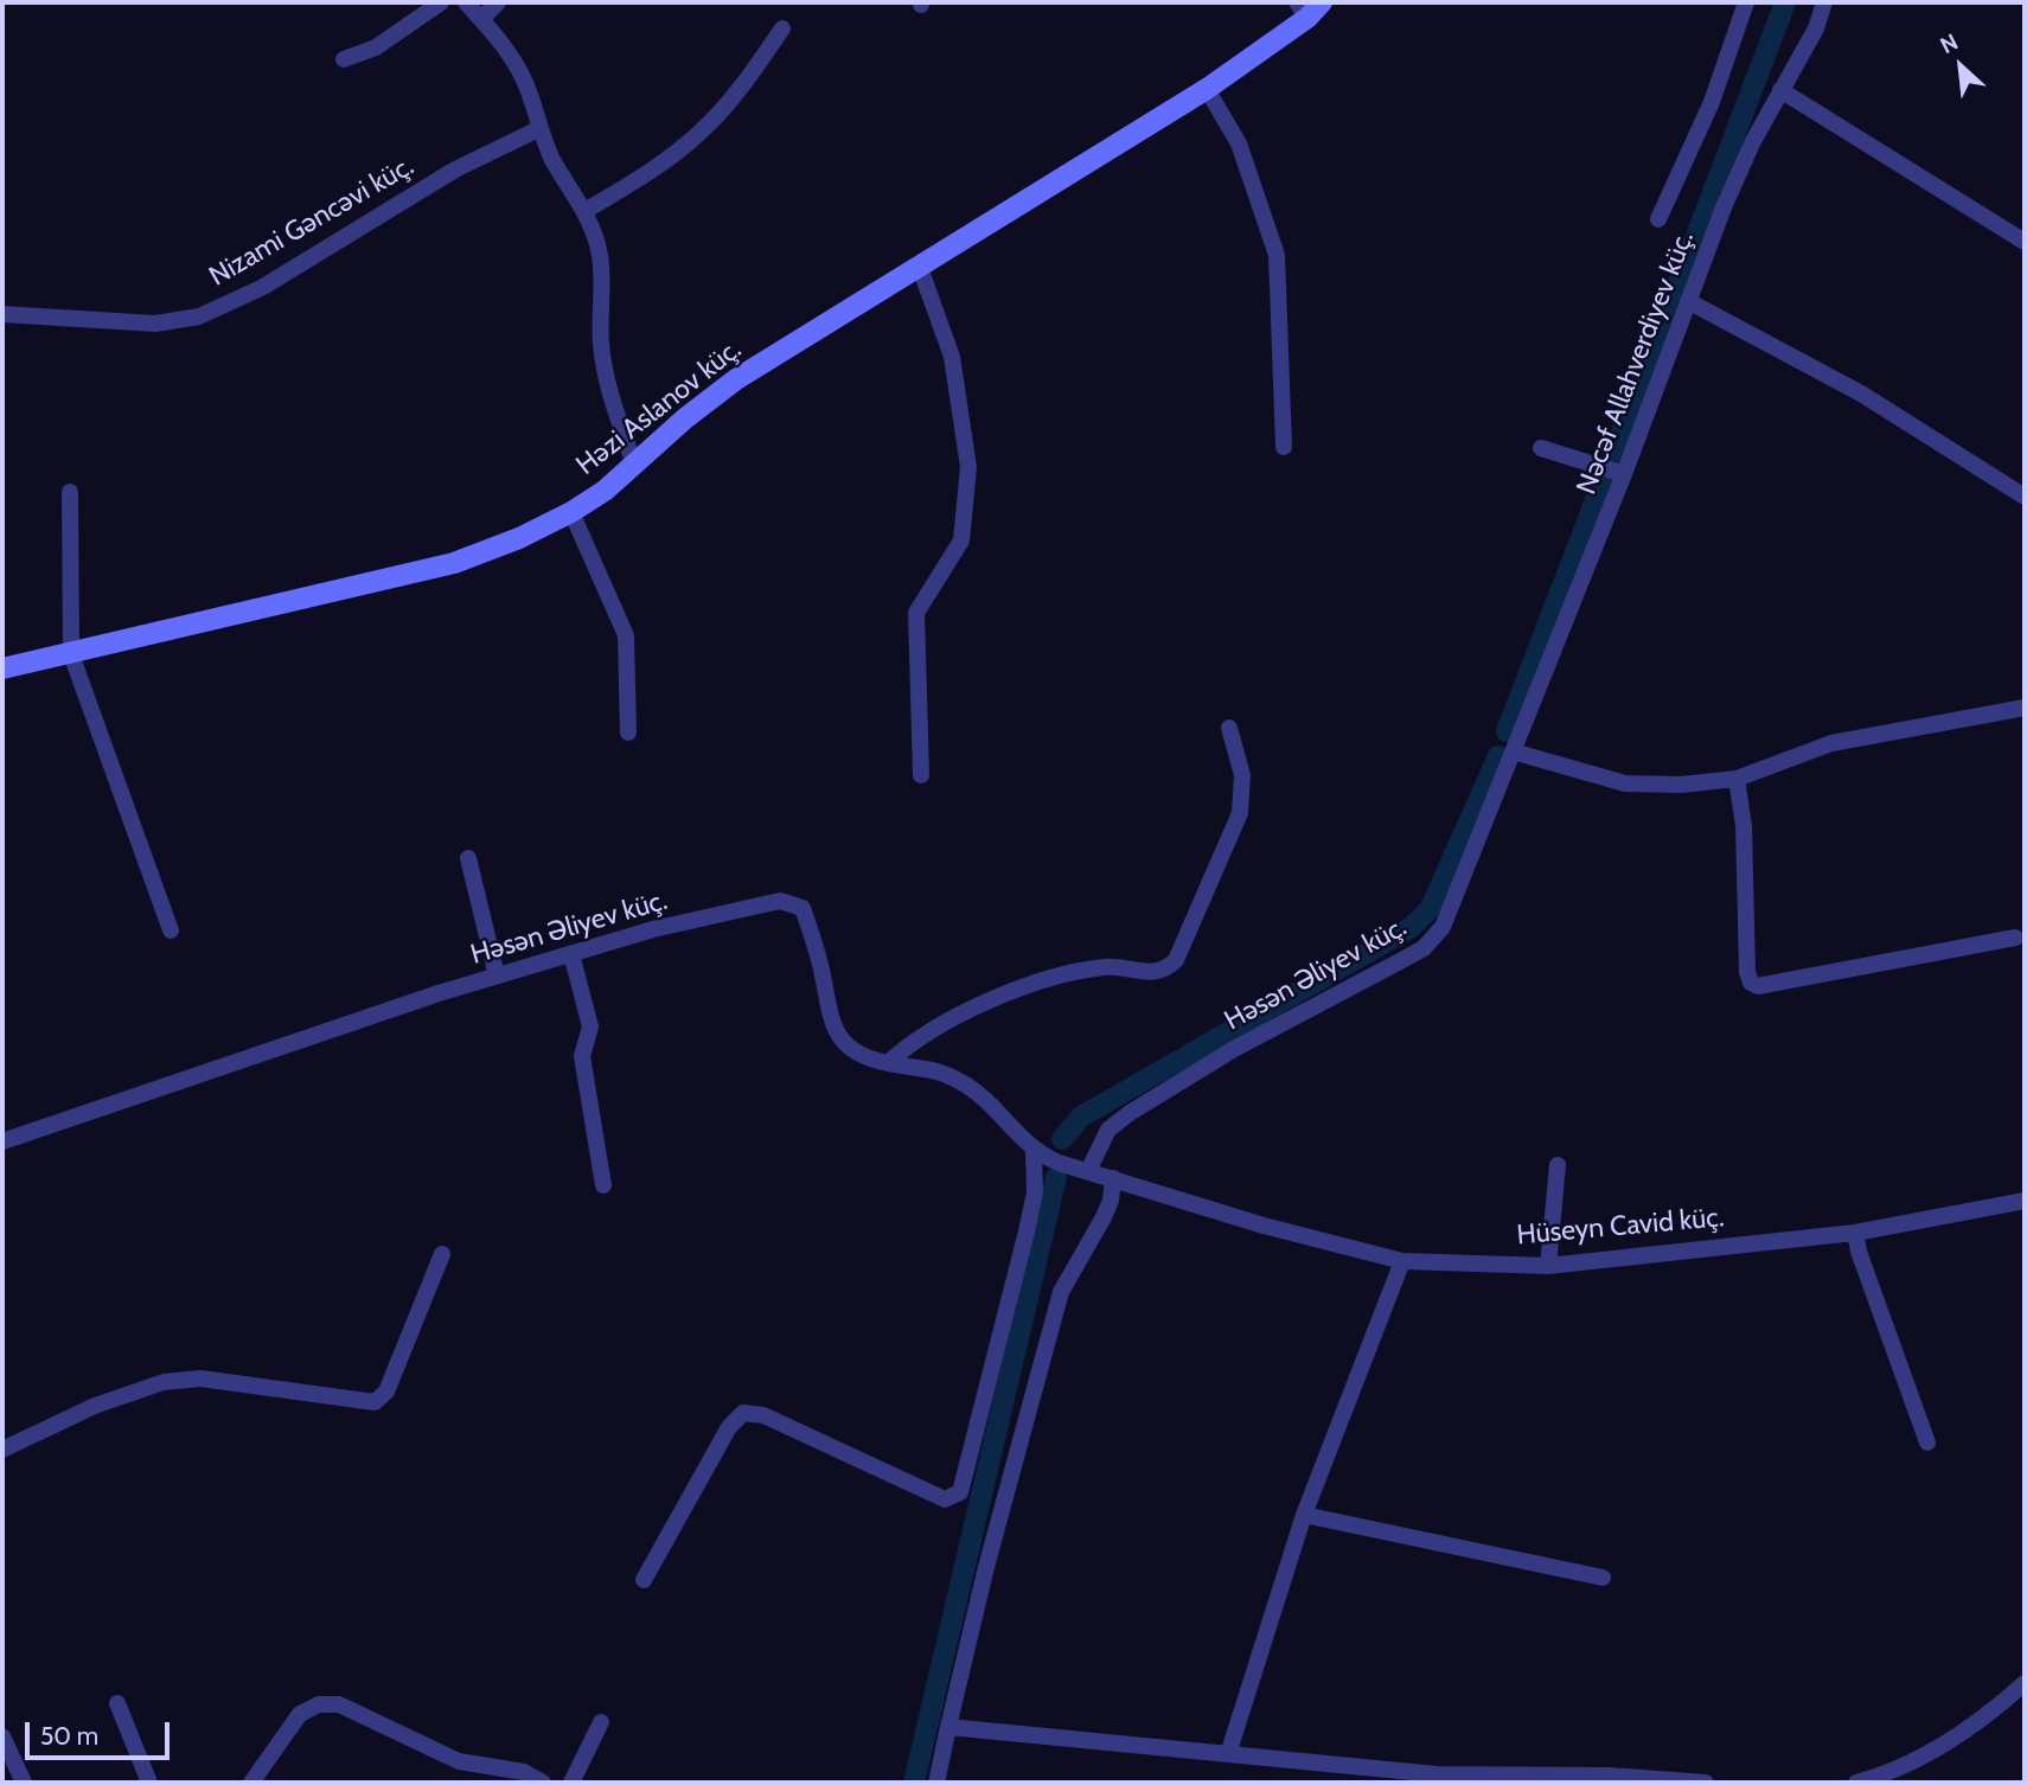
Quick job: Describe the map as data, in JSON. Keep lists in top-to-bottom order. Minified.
{"streets":{"street":["Nizami Gəncəvi küç.","Nəcəf Allahverdiyev küç.","Həzi Aslanov küç.","Həsən Əliyev küç.","Hüseyn Cavid küç."]},"crossings":[["Nəcəf Allahverdiyev küç.","Həsən Əliyev küç."],["Həsən Əliyev küç.","Hüseyn Cavid küç."]],"scale_bar":"50 m","north":"top left"}
